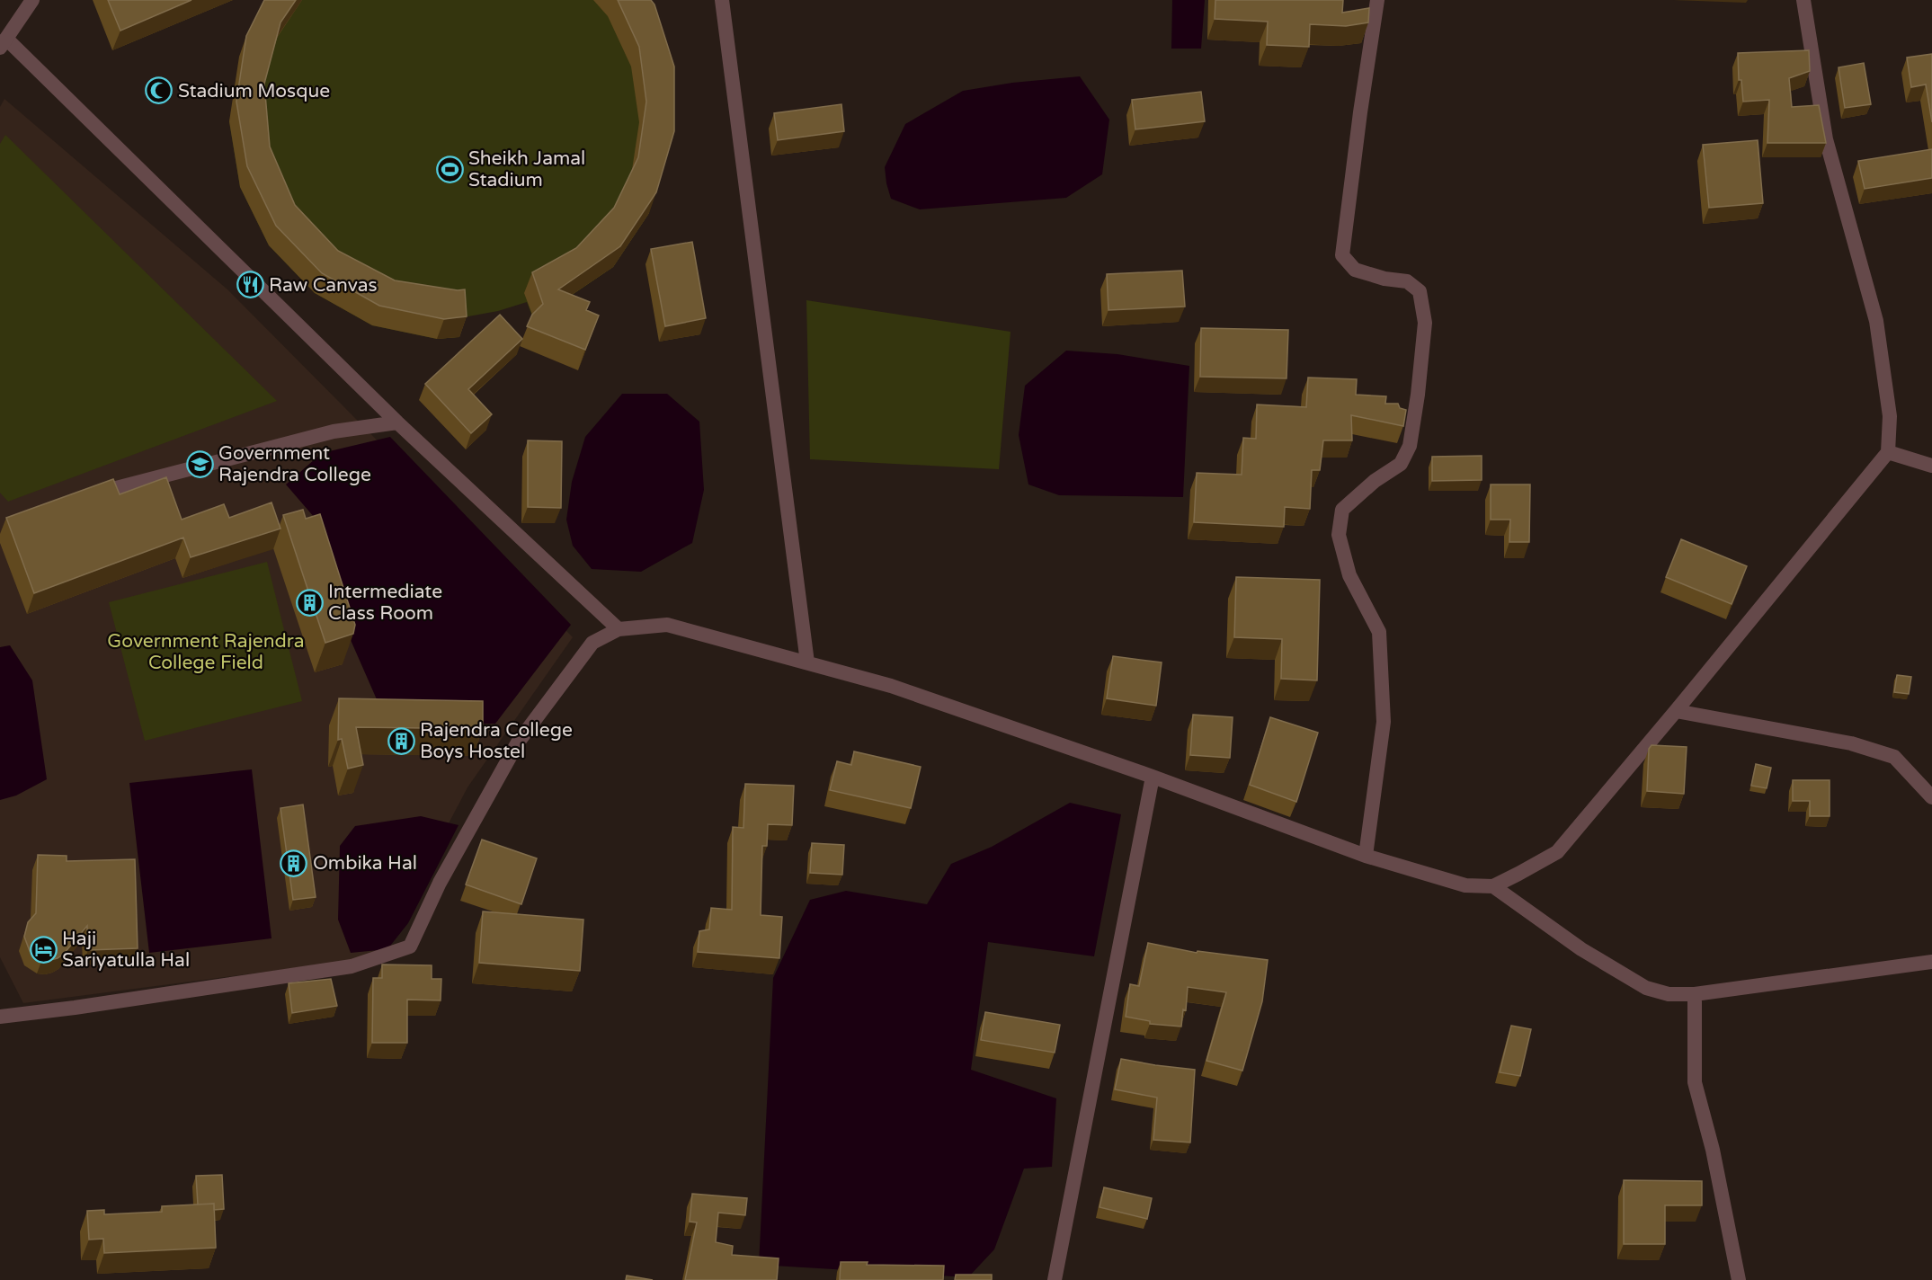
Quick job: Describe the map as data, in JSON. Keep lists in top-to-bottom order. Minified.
{"parks":["Government Rajendra College Field"],"places":{"mosque":["Stadium Mosque"],"sports":["Sheikh Jamal Stadium"],"restaurant":["Raw Canvas"],"school or university":["Government Rajendra College"],"building":["Intermediate Class Room","Rajendra College Boys Hostel","Ombika Hal"],"hotel":["Haji Sariyatulla Hal"]}}
